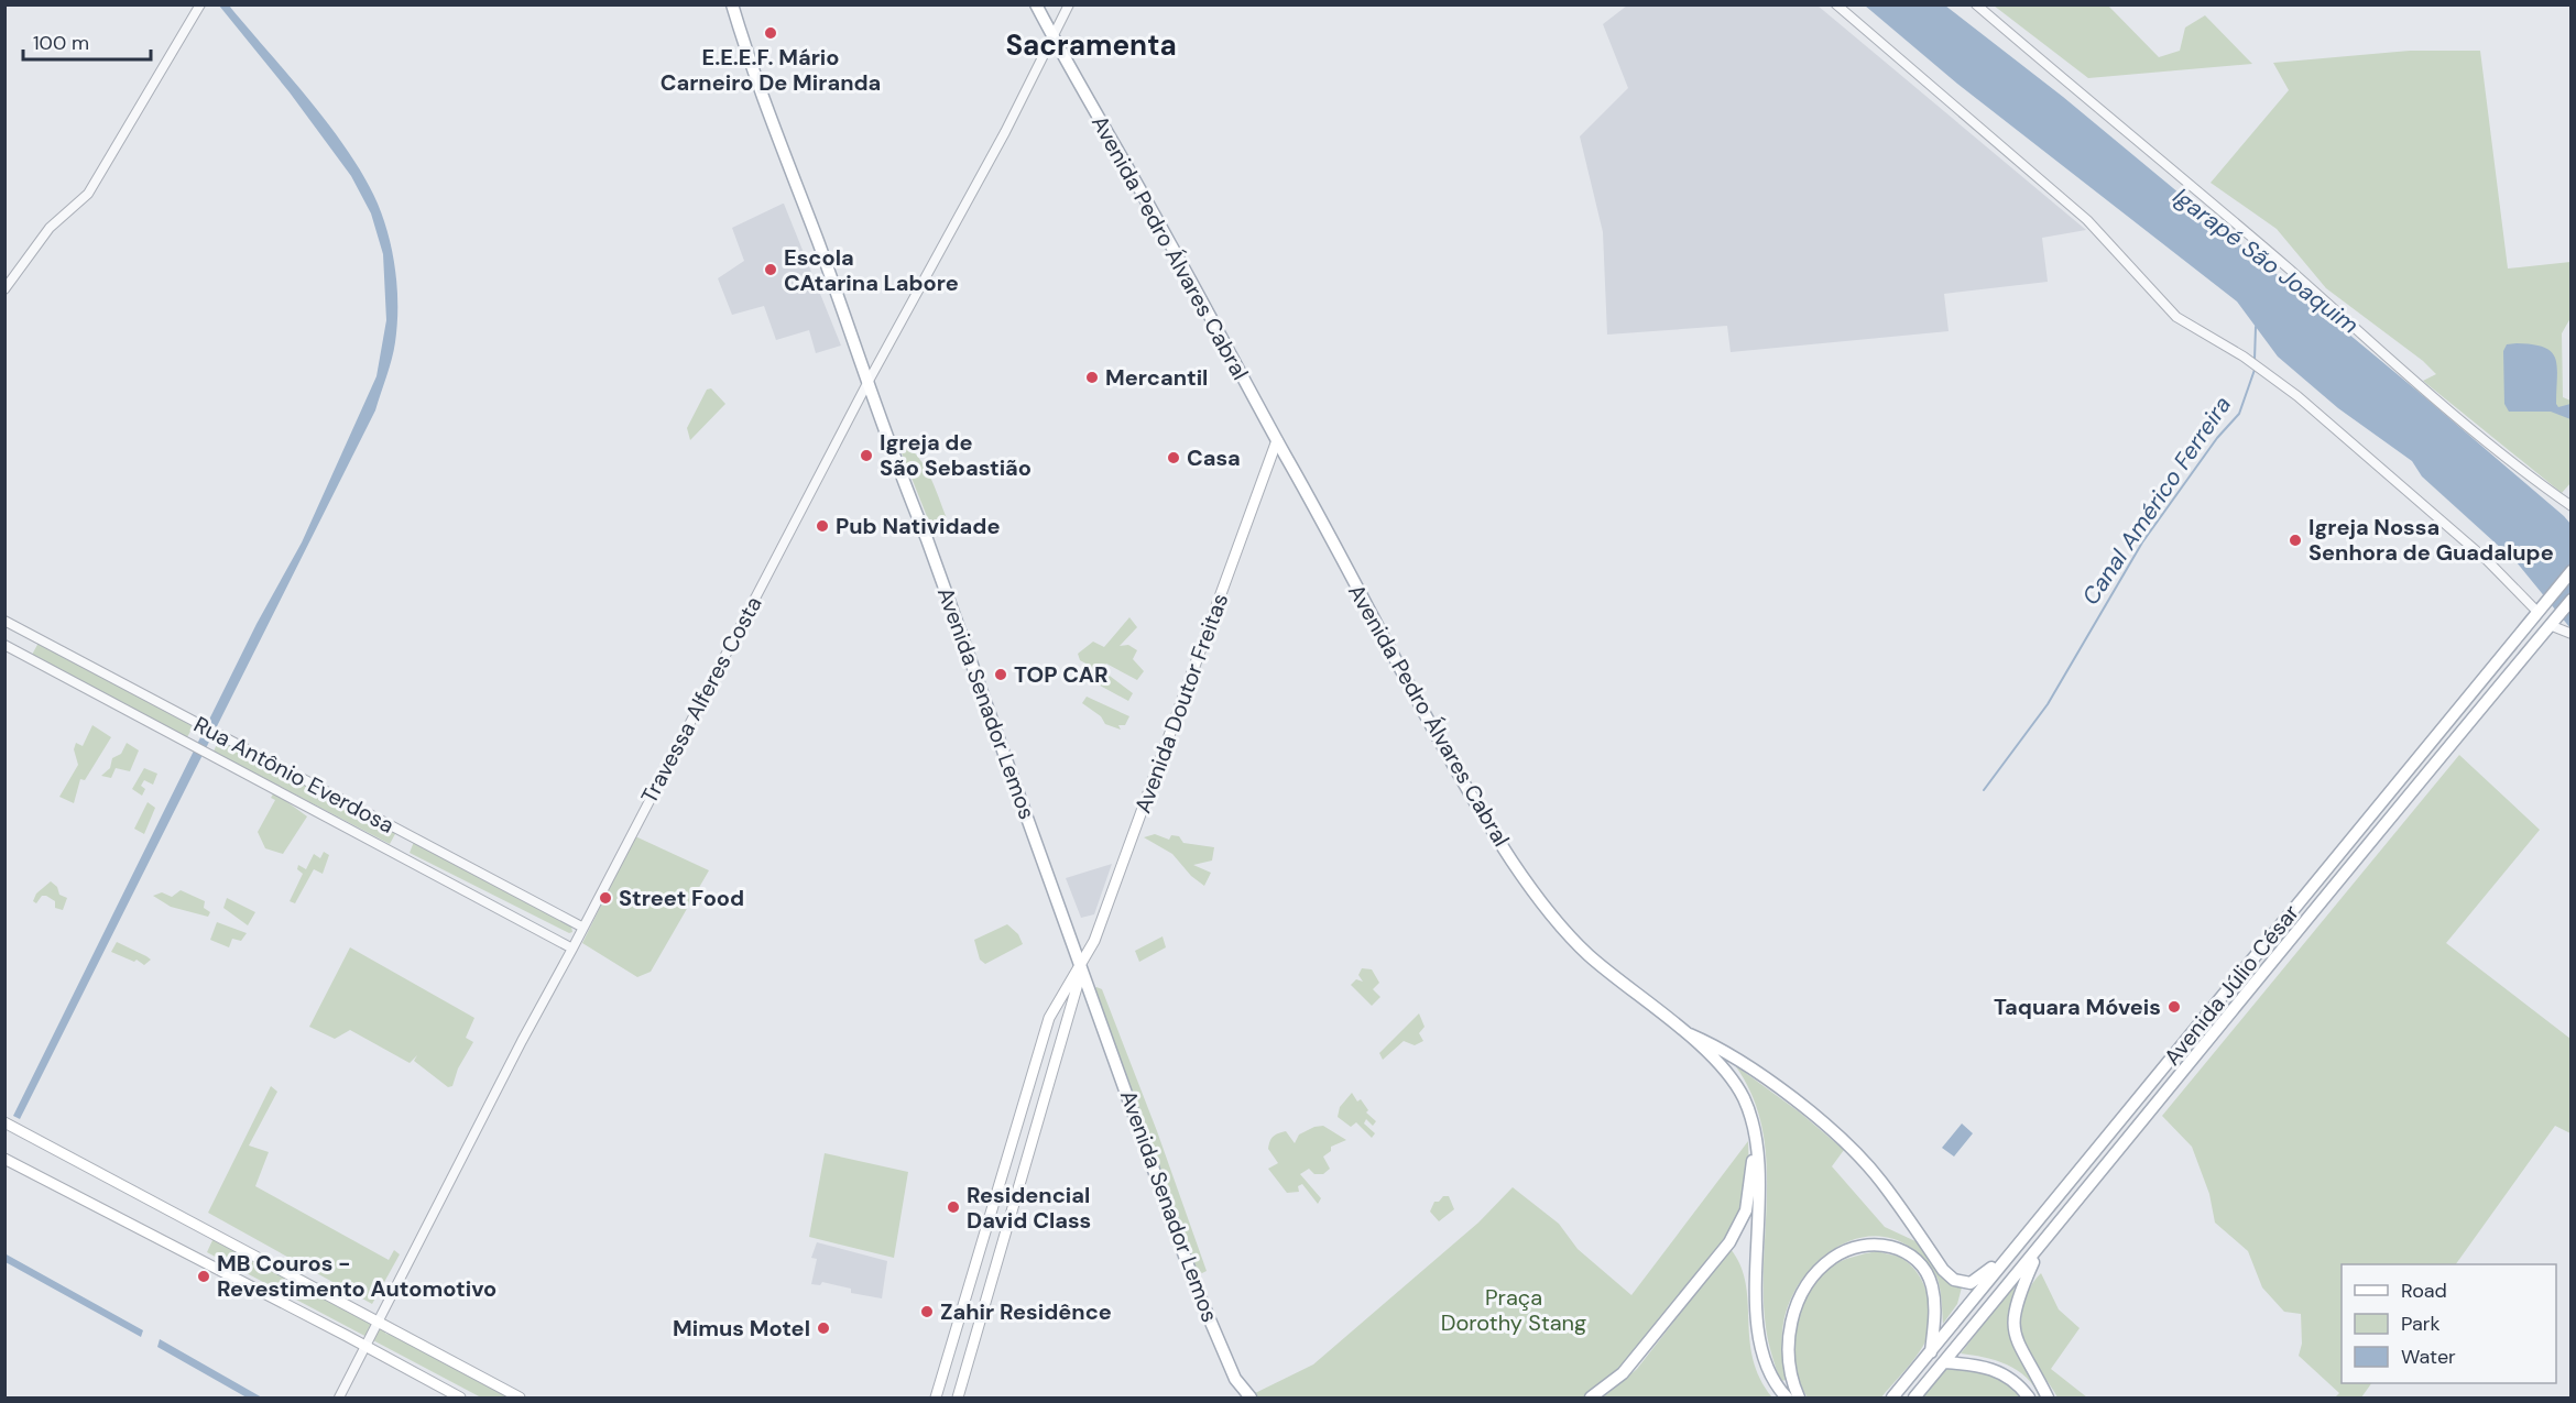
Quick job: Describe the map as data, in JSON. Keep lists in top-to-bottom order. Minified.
{"streets":{"main road":["Avenida Pedro Álvares Cabral","Avenida Senador Lemos","Avenida Doutor Freitas","Avenida Júlio César"],"street":["Travessa Alferes Costa","Rua Antônio Everdosa"]},"crossings":[["Avenida Pedro Álvares Cabral","Travessa Alferes Costa"],["Avenida Pedro Álvares Cabral","Avenida Doutor Freitas"],["Travessa Alferes Costa","Avenida Senador Lemos"],["Travessa Alferes Costa","Rua Antônio Everdosa"],["Avenida Senador Lemos","Avenida Doutor Freitas"]],"districts":["Sacramenta"],"water":["Igarapé São Joaquim","Canal Américo Ferreira"],"parks":["Praça Dorothy Stang"],"places":["E.E.E.F. Mário Carneiro De Miranda","Escola CAtarina Labore","Mercantil","Igreja de São Sebastião","Casa","Pub Natividade","Igreja Nossa Senhora de Guadalupe","TOP CAR","Street Food","Taquara Móveis","Residencial David Class","MB Couros - Revestimento Automotivo","Zahir Residênce","Mimus Motel"],"legend":["Road","Park","Water"],"scale_bar":"100 m"}
